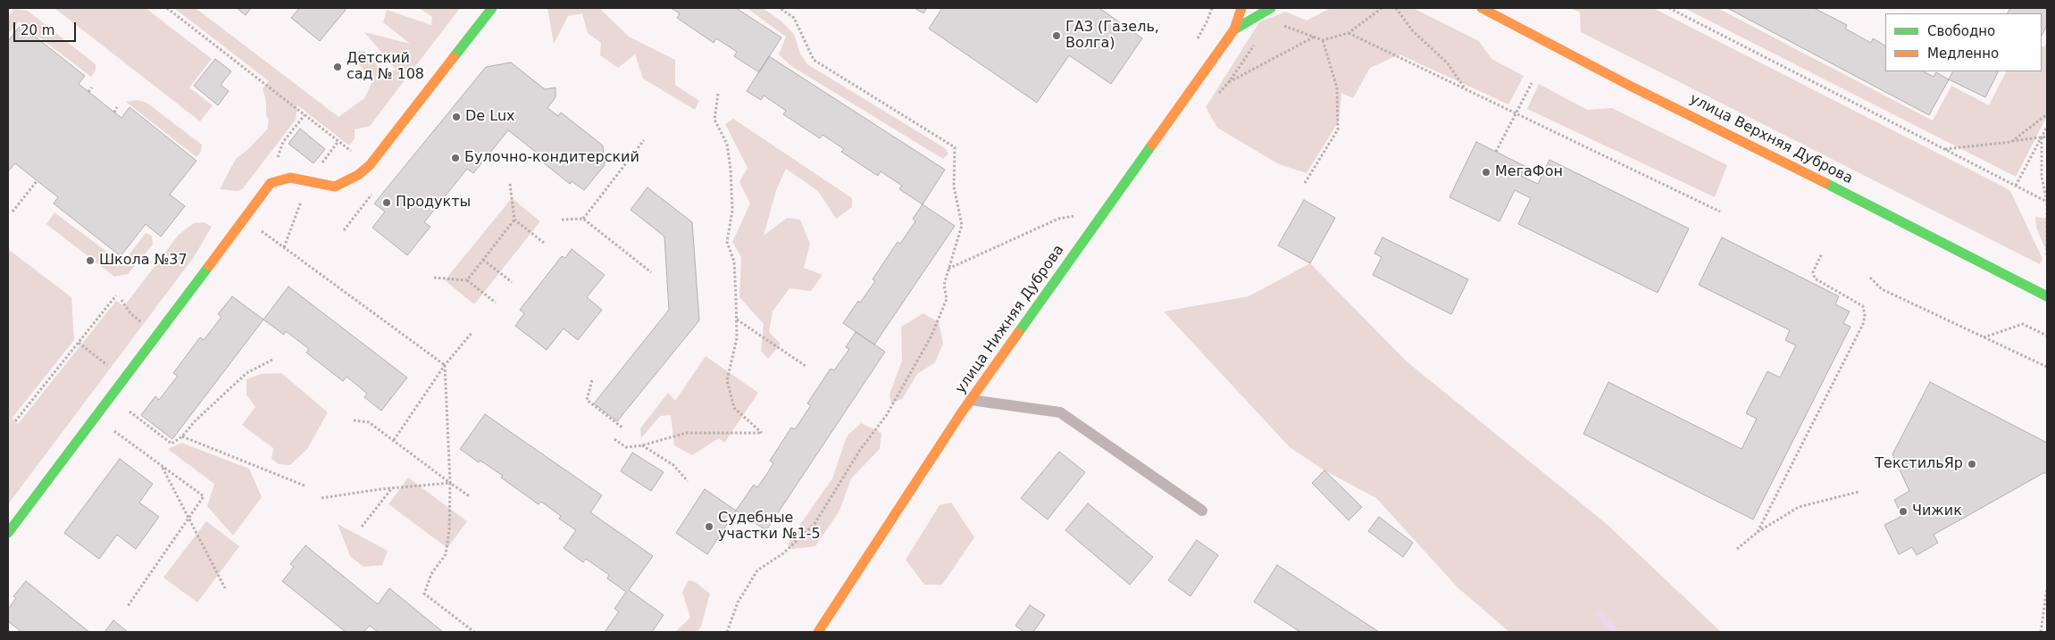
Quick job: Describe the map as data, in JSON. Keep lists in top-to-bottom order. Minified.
{"streets":{"street":["улица Верхняя Дуброва","улица Нижняя Дуброва"]},"places":["ГАЗ (Газель, Волга)","Детский сад № 108","De Lux","Булочно-кондитерский","МегаФон","Продукты","Школа №37","ТекстильЯр","Чижик","Судебные участки №1-5"],"legend":["Свободно","Медленно"],"scale_bar":"20 m"}
